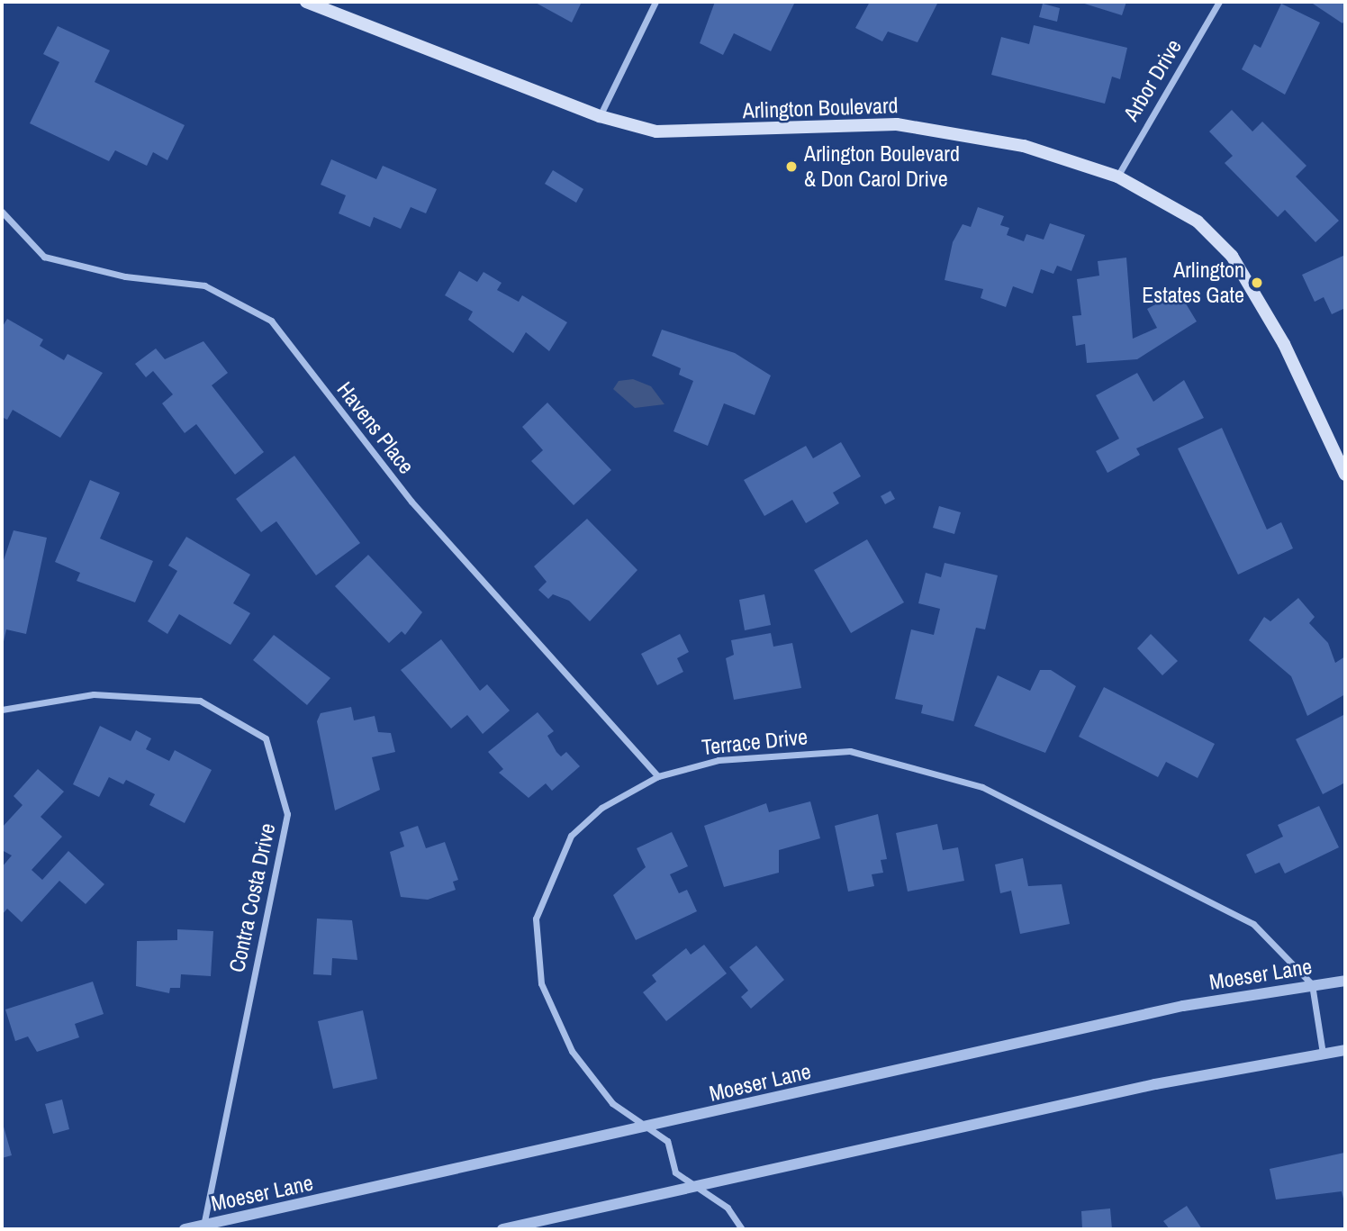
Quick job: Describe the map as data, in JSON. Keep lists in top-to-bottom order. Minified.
{"streets":{"main road":["Arlington Boulevard"],"street":["Arbor Drive","Havens Place","Terrace Drive","Contra Costa Drive","Moeser Lane"]},"crossings":[["Arbor Drive","Arlington Boulevard"],["Havens Place","Terrace Drive"],["Terrace Drive","Moeser Lane"],["Contra Costa Drive","Moeser Lane"]],"places":["Arlington Boulevard & Don Carol Drive","Arlington Estates Gate"]}
